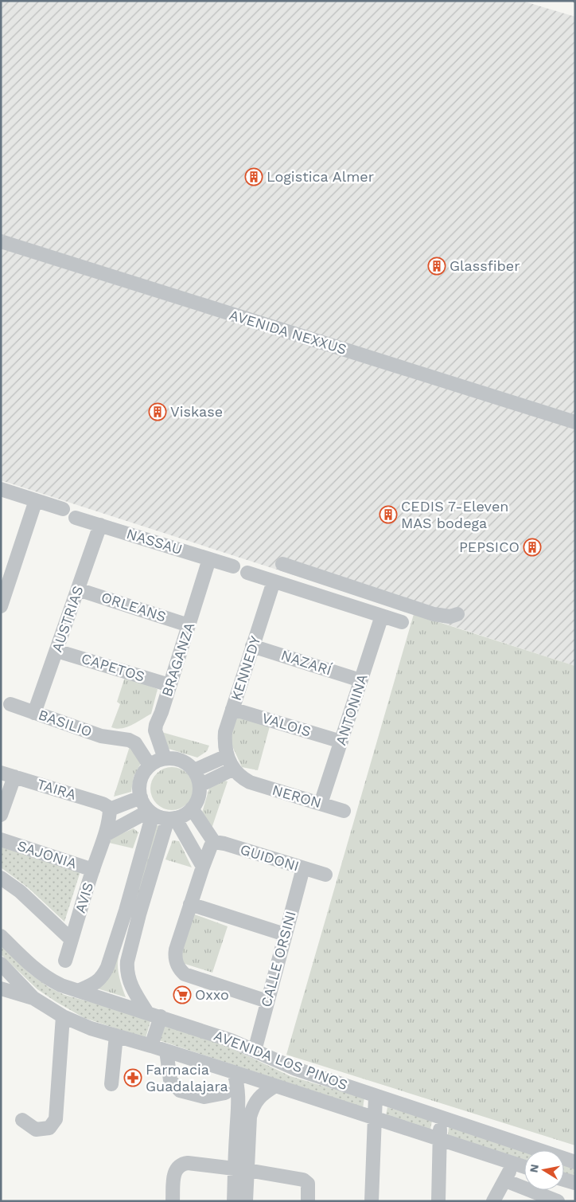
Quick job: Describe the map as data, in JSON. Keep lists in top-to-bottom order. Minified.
{"streets":{"street":["AVENIDA NEXXUS","NASSAU","ORLEANS","AUSTRIAS","BRAGANZA","NAZARÍ","CAPETOS","KENNEDY","ANTONINA","BASILIO","VALOIS","TAIRA","NERON","SAJONIA","GUIDONI","AVIS","CALLE ORSINI","AVENIDA LOS PINOS"]},"crossings":[["NASSAU","AUSTRIAS"],["NASSAU","BRAGANZA"],["ORLEANS","AUSTRIAS"],["ORLEANS","BRAGANZA"],["AUSTRIAS","CAPETOS"],["AUSTRIAS","BASILIO"],["BRAGANZA","CAPETOS"],["BRAGANZA","BASILIO"],["NAZARÍ","KENNEDY"],["NAZARÍ","ANTONINA"],["KENNEDY","VALOIS"],["KENNEDY","NERON"],["ANTONINA","VALOIS"],["ANTONINA","NERON"],["TAIRA","AVIS"],["SAJONIA","AVIS"],["GUIDONI","CALLE ORSINI"],["CALLE ORSINI","AVENIDA LOS PINOS"]],"places":{"building":["Logistica Almer","Glassfiber","Viskase","CEDIS 7-Eleven MAS bodega","PEPSICO"],"supermarket":["Oxxo"],"pharmacy":["Farmacia Guadalajara"]},"north":"left"}
